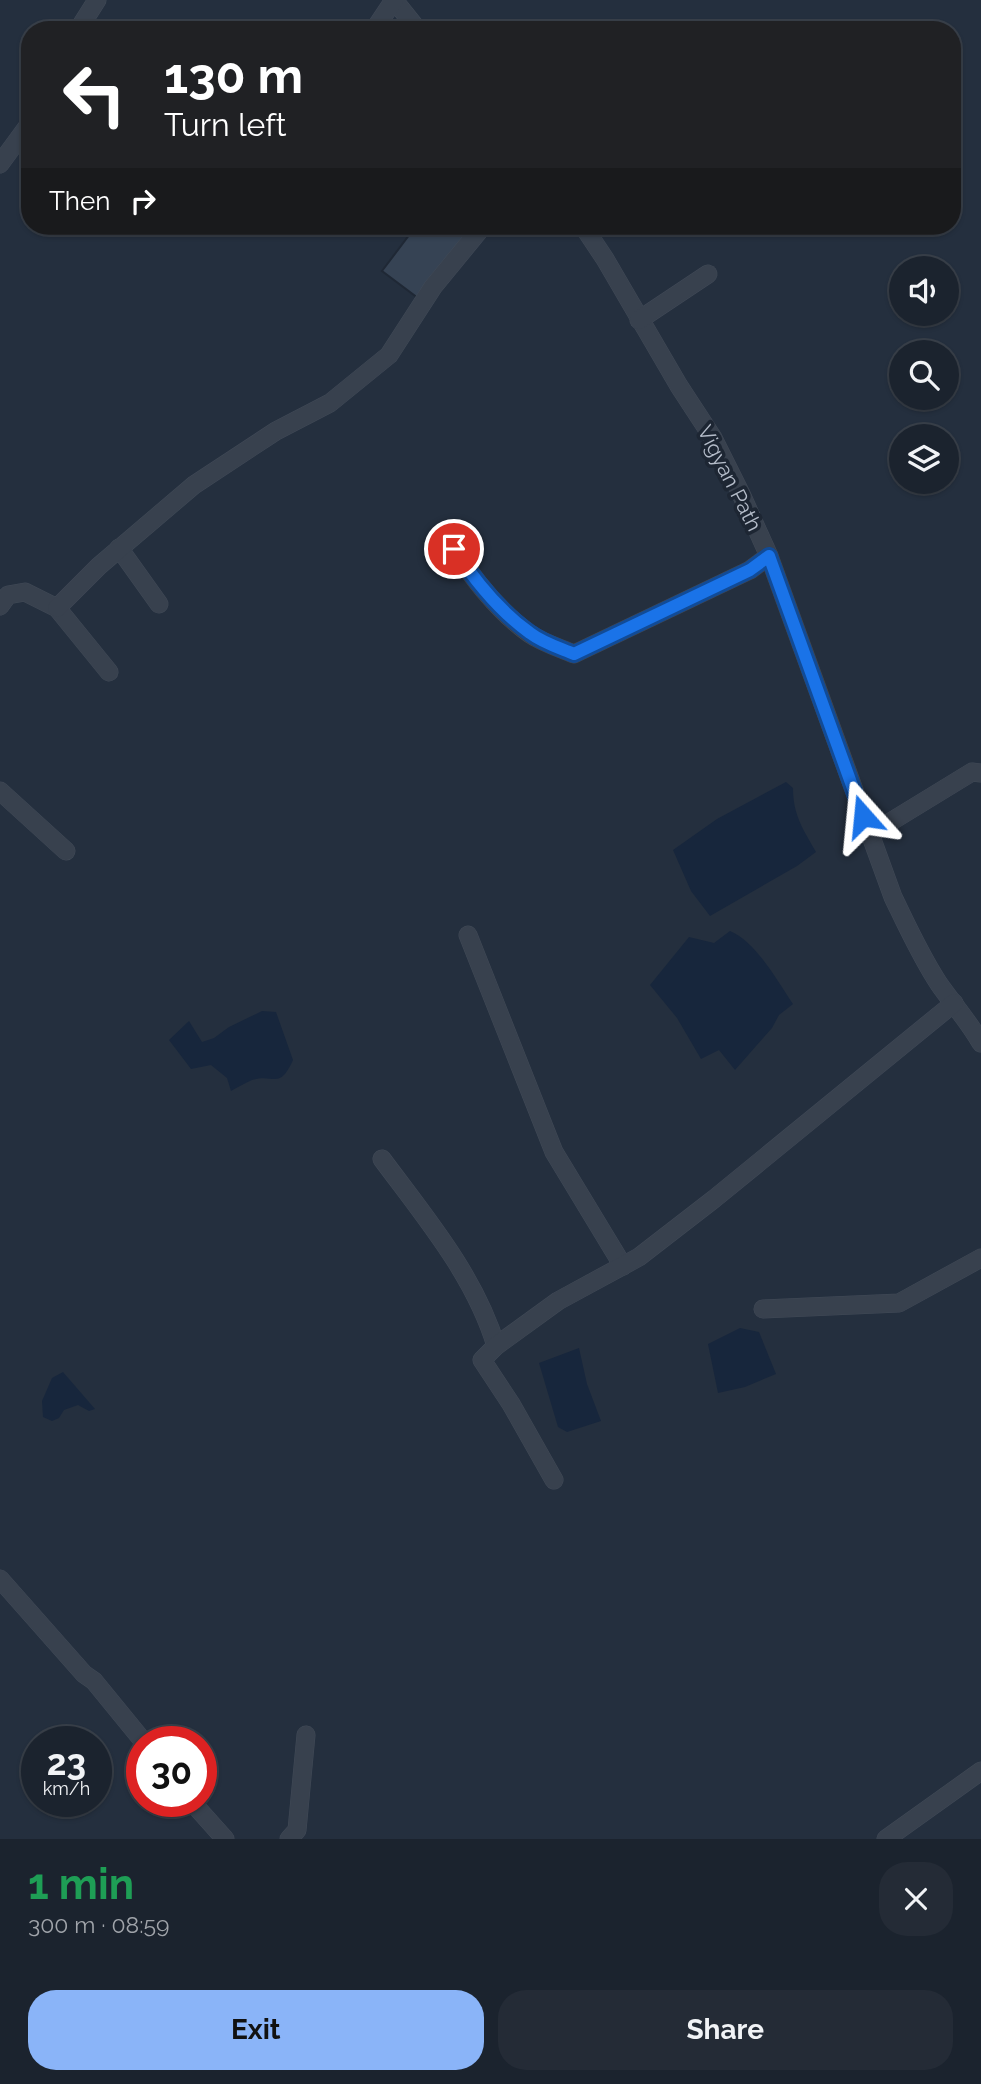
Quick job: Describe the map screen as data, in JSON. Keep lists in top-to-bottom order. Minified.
{"streets":{"street":["Vigyan Path"]},"page":{"turn":["130 m","Turn left"],"then":"Then","speed":"23 km/h","limit":"30","heading":["1 min","300 m · 08:59"],"buttons":["Exit","Share"]}}
